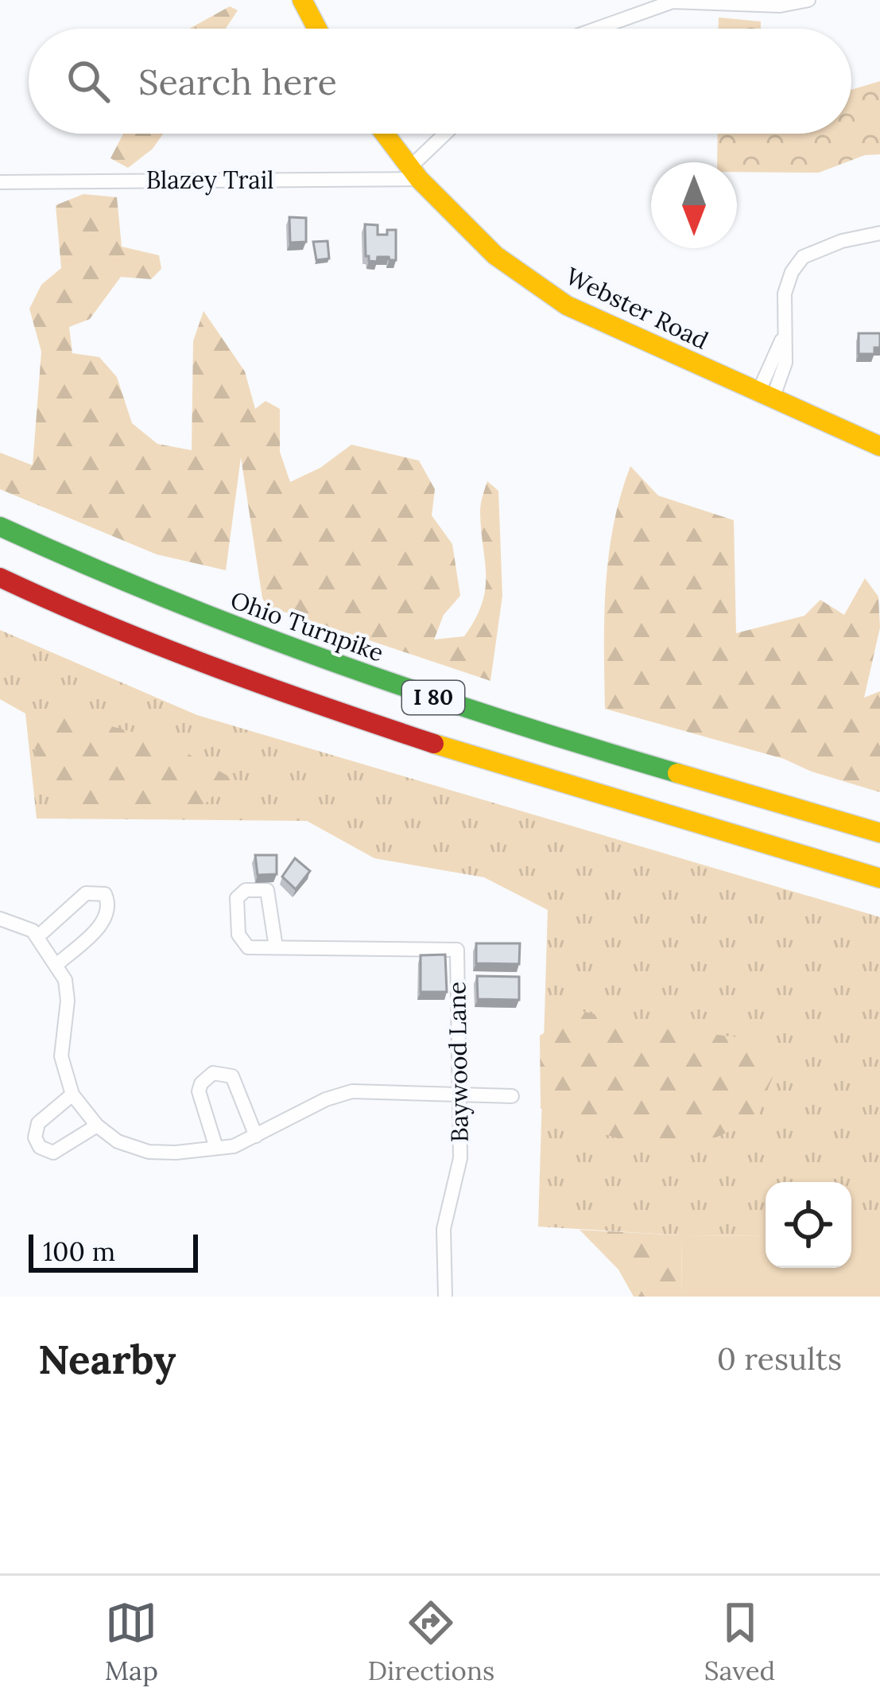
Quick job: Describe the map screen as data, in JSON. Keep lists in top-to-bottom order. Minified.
{"streets":{"main road":["Webster Road","Ohio Turnpike","I 80"],"street":["Blazey Trail","Baywood Lane"]},"crossings":[["Blazey Trail","Webster Road"]],"scale_bar":"100 m","north":"bottom","page":{"search":"Search here","scale":"100 m","heading":["Nearby","0 results"],"nav":["Map","Directions","Saved"]}}
